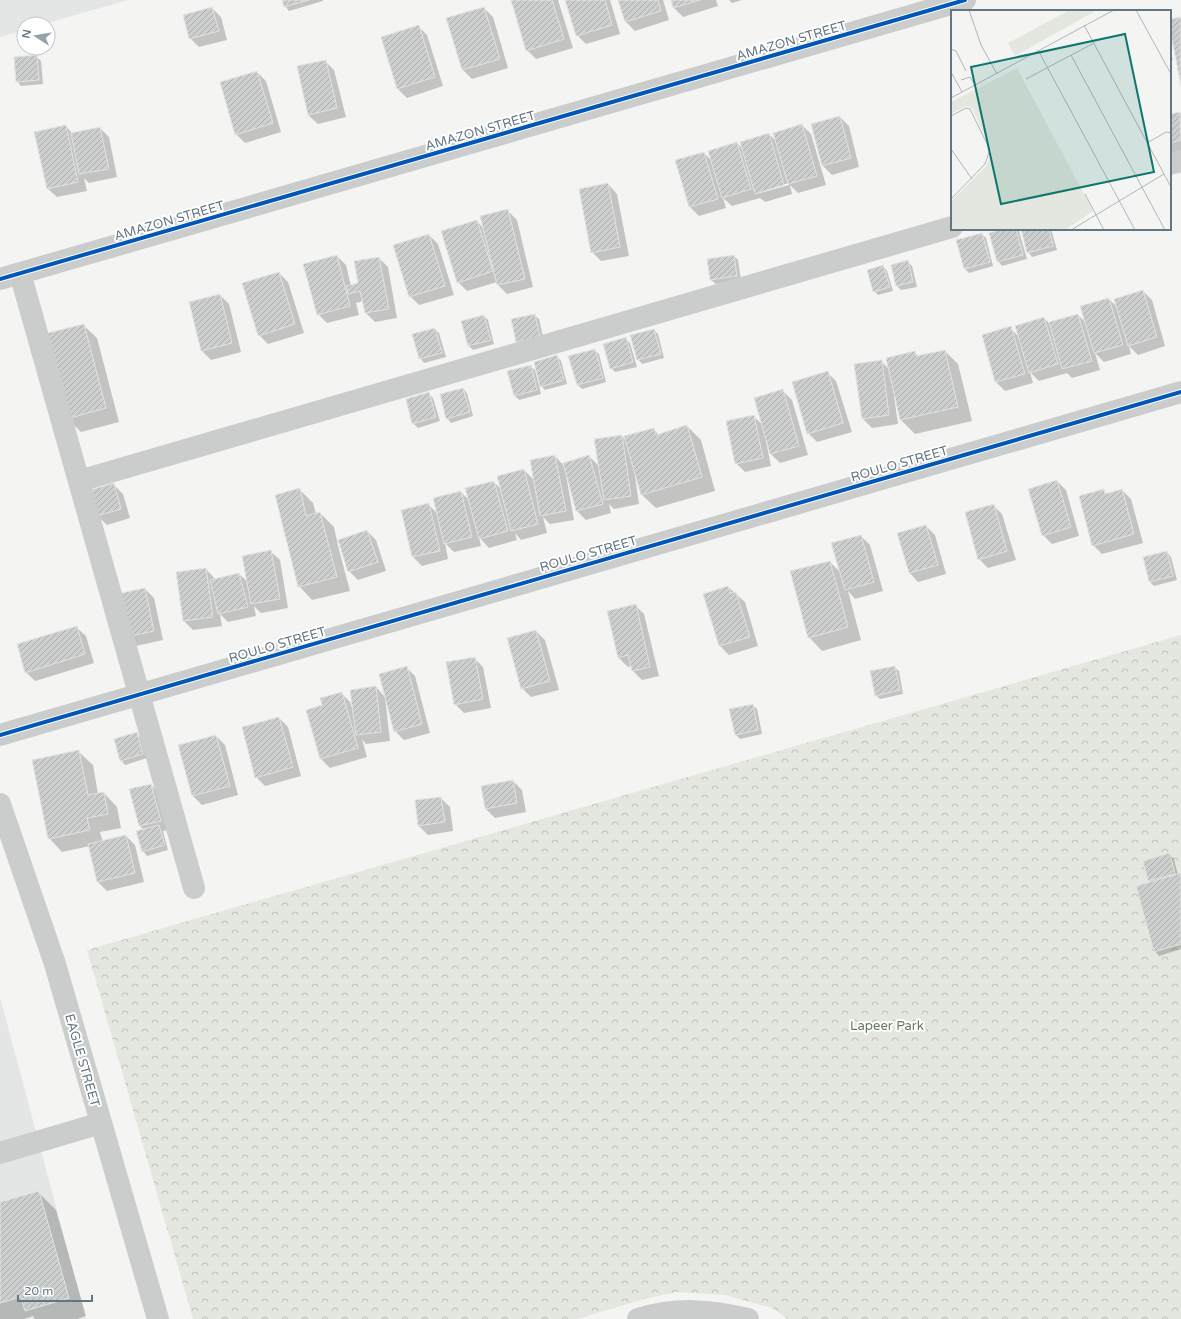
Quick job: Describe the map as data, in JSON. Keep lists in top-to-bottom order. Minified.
{"streets":{"street":["AMAZON STREET","ROULO STREET","EAGLE STREET"]},"parks":["Lapeer Park"],"scale_bar":"20 m","north":"left"}
